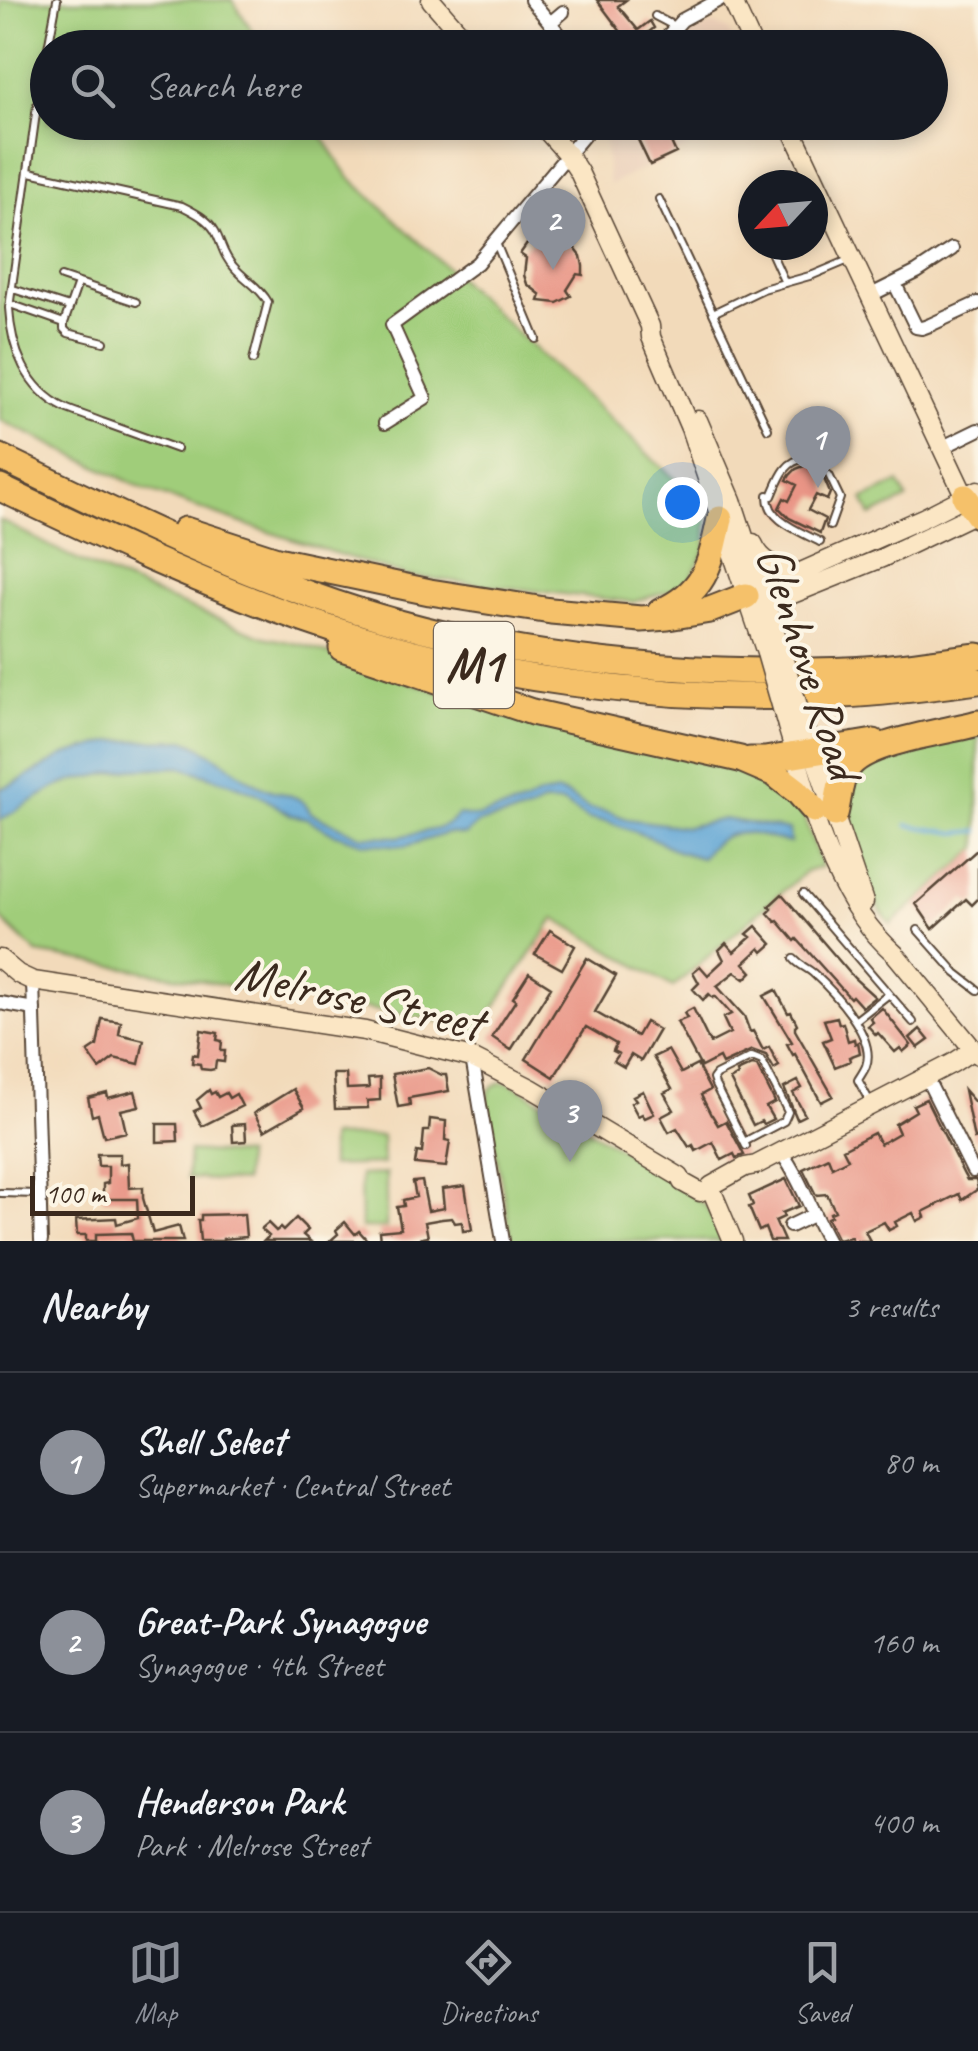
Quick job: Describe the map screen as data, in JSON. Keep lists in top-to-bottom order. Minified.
{"streets":{"highway":["M1"],"main road":["Glenhove Road","Melrose Street"]},"scale_bar":"100 m","north":"bottom left","page":{"search":"Search here","pins":["2","1","3"],"scale":"100 m","heading":["Nearby","3 results"],"list":[{"mark":"1","name":"Shell Select","note":"Supermarket · Central Street","value":"80 m"},{"mark":"2","name":"Great-Park Synagogue","note":"Synagogue · 4th Street","value":"160 m"},{"mark":"3","name":"Henderson Park","note":"Park · Melrose Street","value":"400 m"}],"nav":["Map","Directions","Saved"]}}
